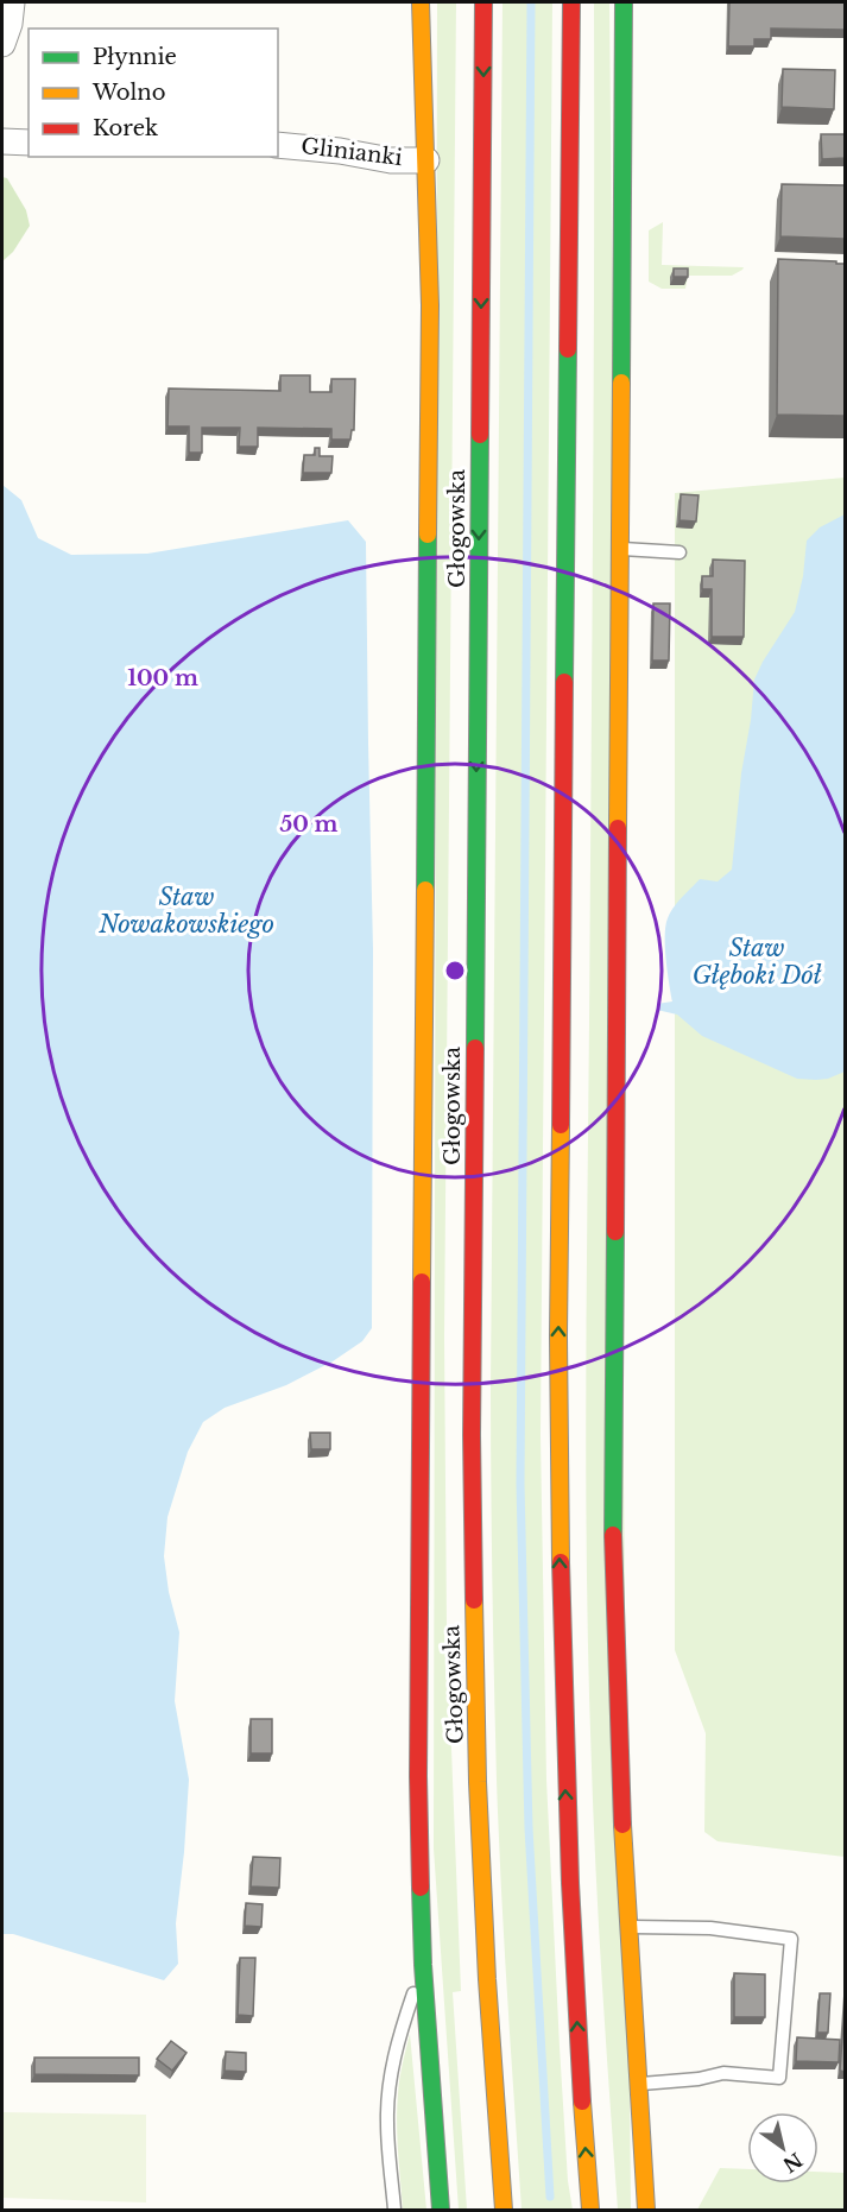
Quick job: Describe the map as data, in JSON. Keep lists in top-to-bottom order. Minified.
{"streets":{"street":["Glinianki","Głogowska"]},"crossings":[["Glinianki","Głogowska"]],"water":["Staw Nowakowskiego","Staw Głęboki Dół"],"legend":["Płynnie","Wolno","Korek"],"north":"bottom right","rings":["100 m","50 m"]}
